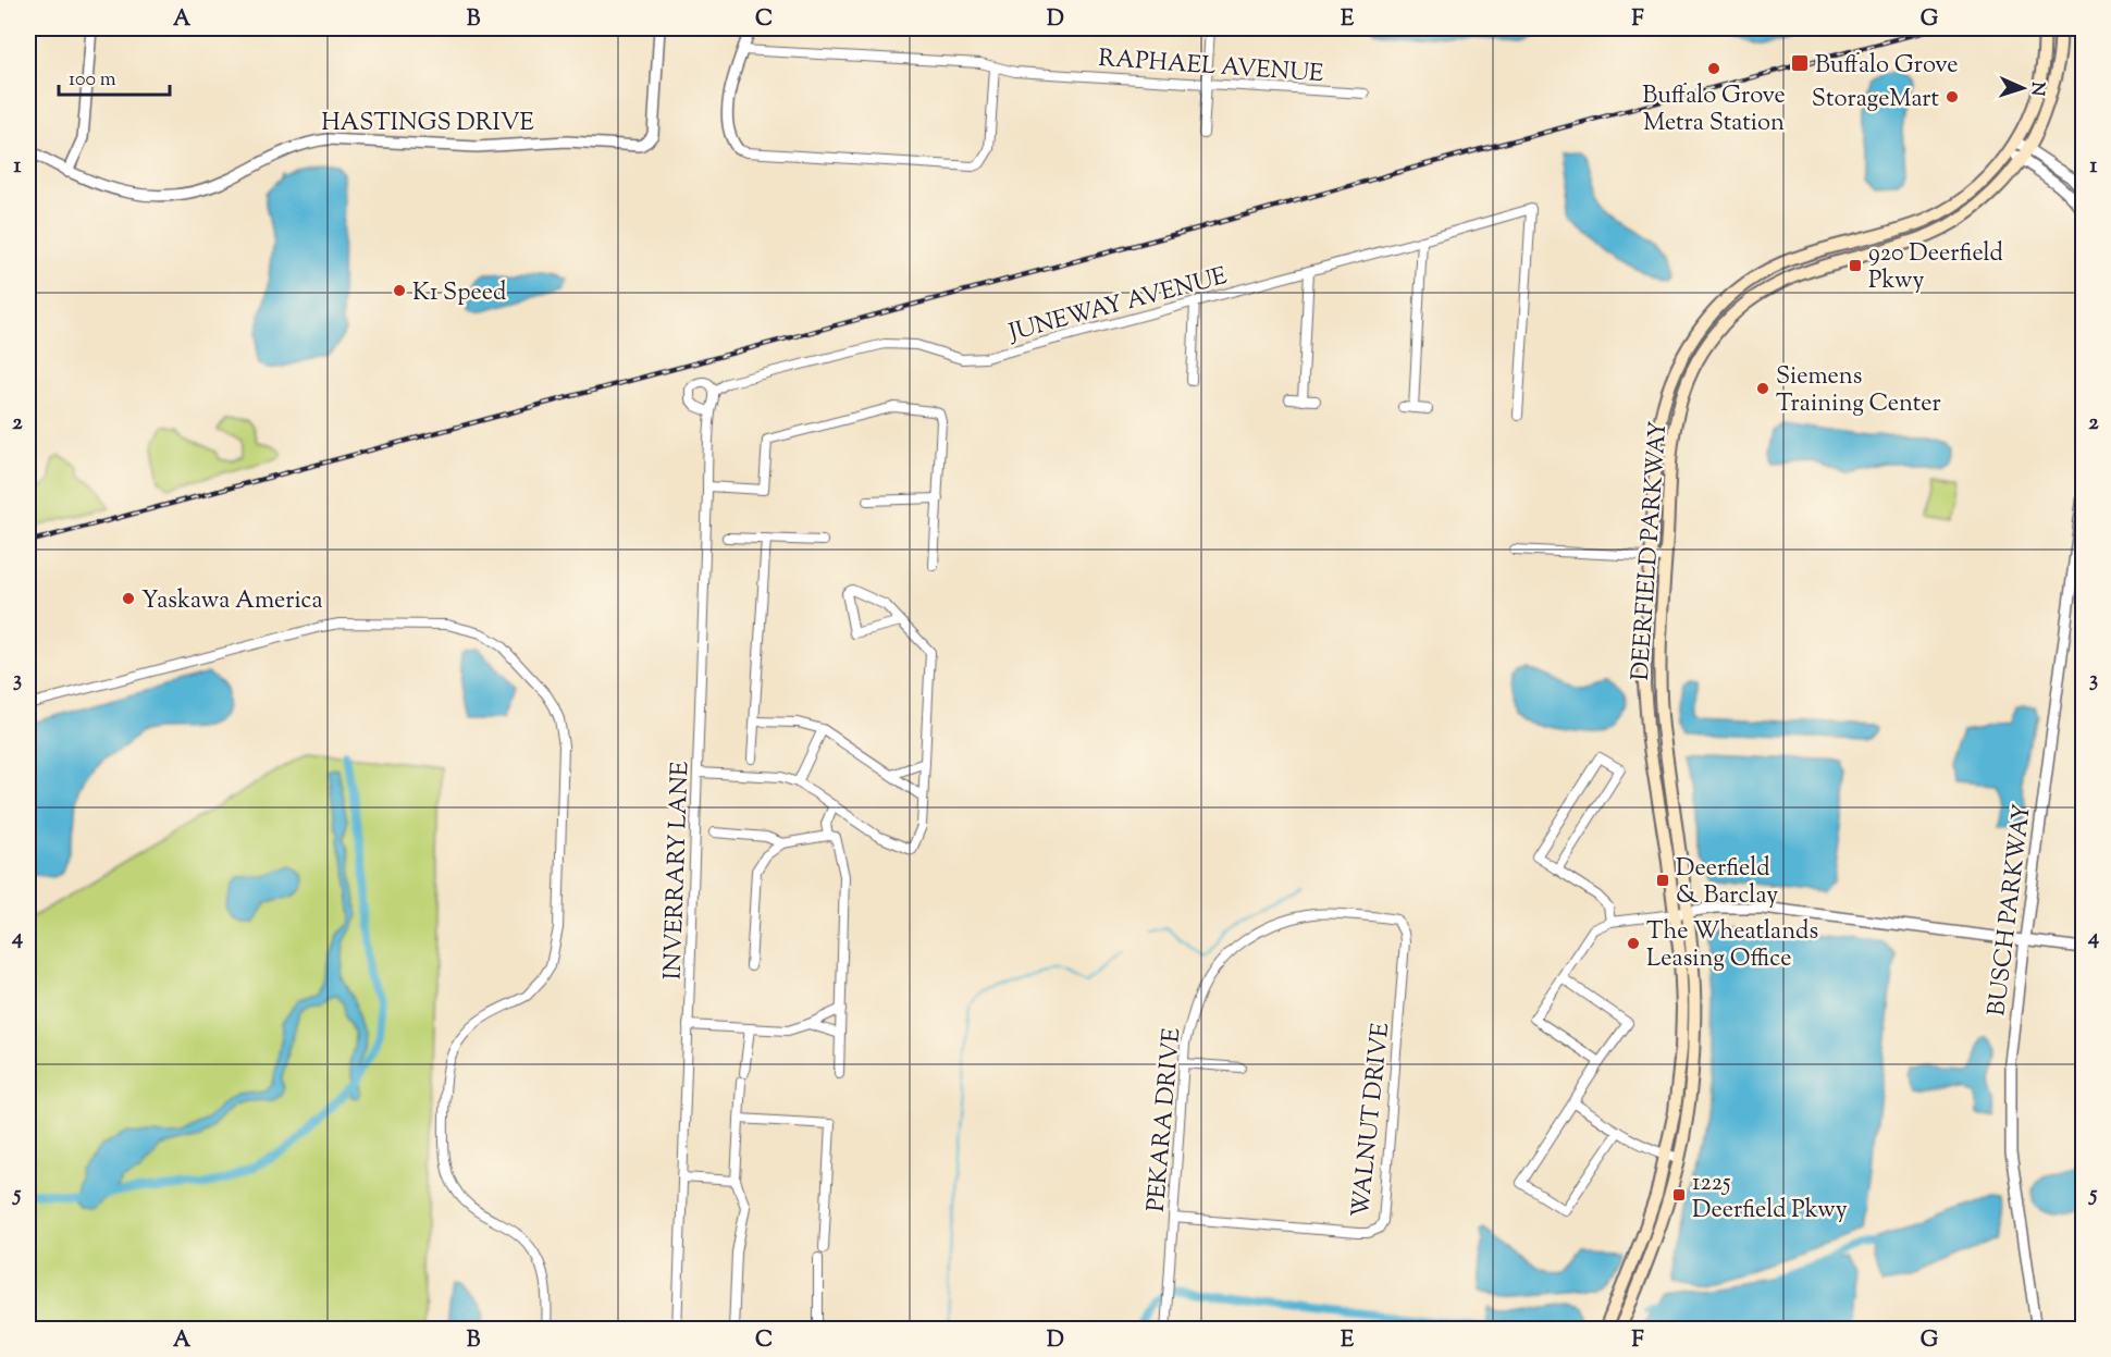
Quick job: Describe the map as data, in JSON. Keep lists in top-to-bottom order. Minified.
{"streets":{"main road":["DEERFIELD PARKWAY"],"street":["RAPHAEL AVENUE","HASTINGS DRIVE","JUNEWAY AVENUE","INVERRARY LANE","BUSCH PARKWAY","PEKARA DRIVE","WALNUT DRIVE"]},"crossings":[["JUNEWAY AVENUE","INVERRARY LANE"],["PEKARA DRIVE","WALNUT DRIVE"]],"places":{"transit":["Buffalo Grove","920 Deerfield Pkwy","Deerfield & Barclay","1225 Deerfield Pkwy"],"other":["Buffalo Grove Metra Station","StorageMart","K1 Speed","Siemens Training Center","Yaskawa America","The Wheatlands Leasing Office"]},"scale_bar":"100 m","north":"right","grid":{"columns":["A","B","C","D","E","F","G"],"rows":["1","2","3","4","5"]}}
